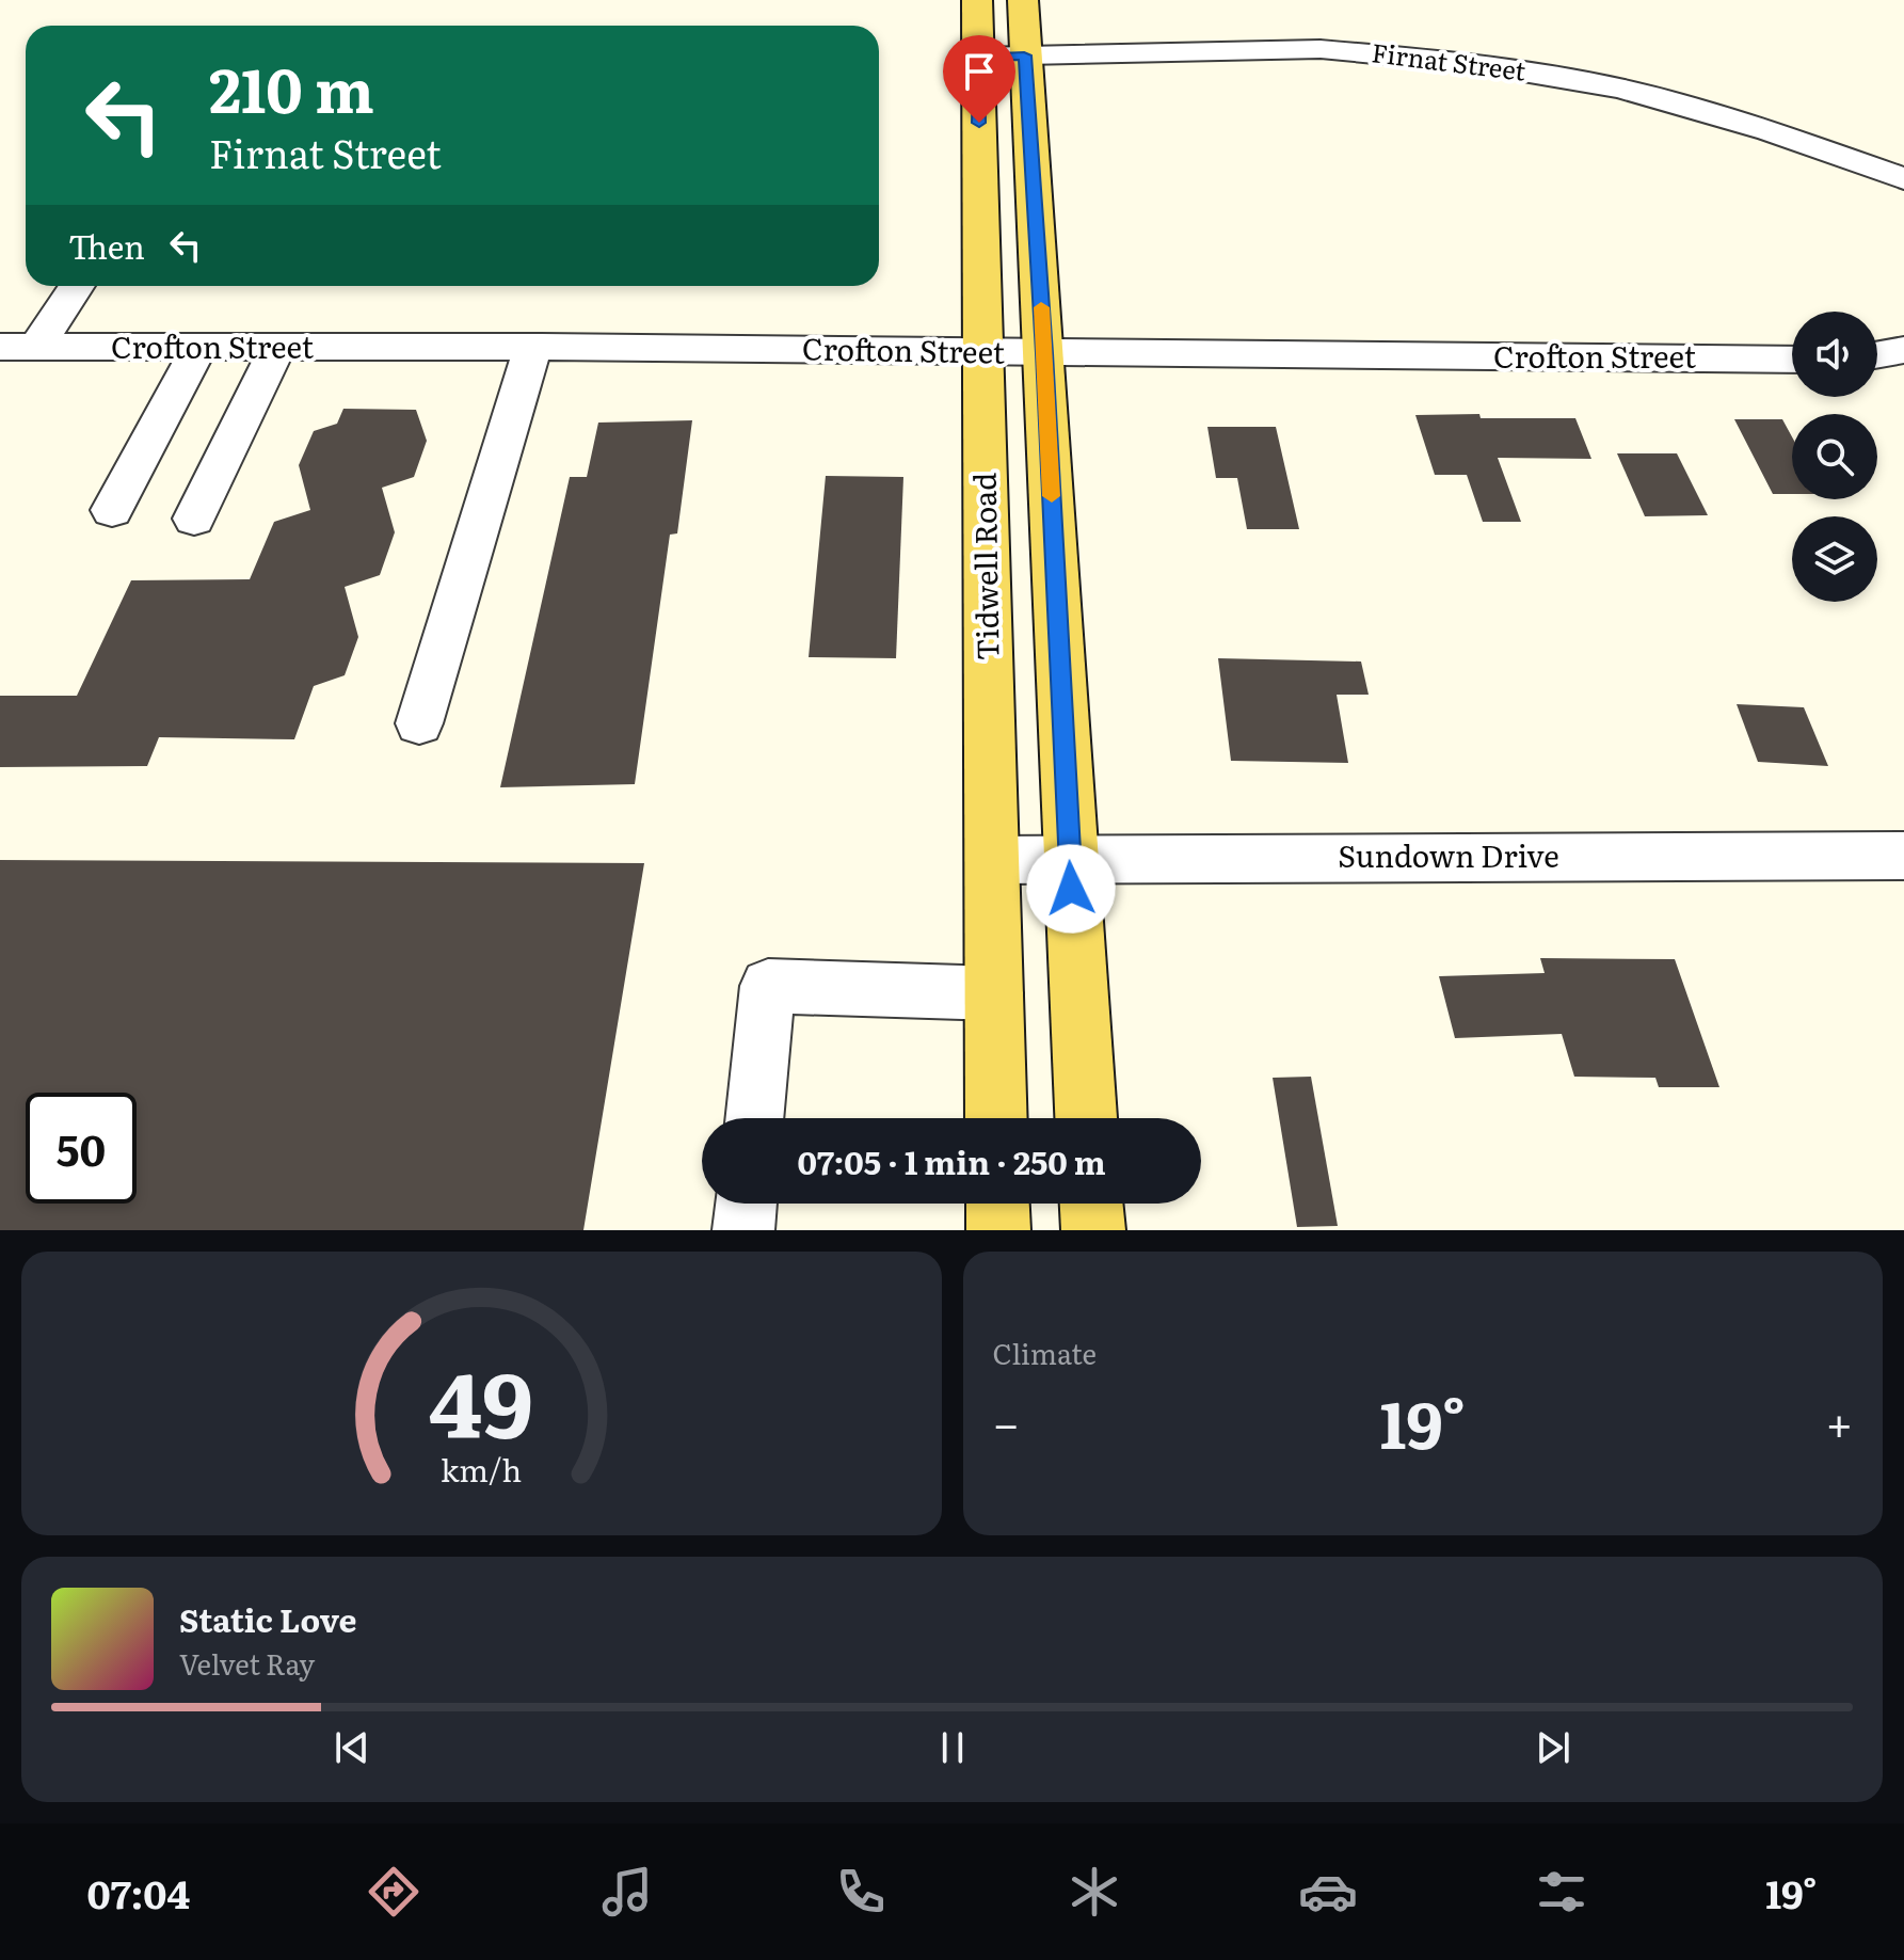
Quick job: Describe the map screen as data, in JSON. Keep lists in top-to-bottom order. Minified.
{"streets":{"main road":["Tidwell Road"],"street":["Firnat Street","Crofton Street","Sundown Drive"]},"crossings":[["Firnat Street","Tidwell Road"],["Crofton Street","Tidwell Road"],["Tidwell Road","Sundown Drive"]],"page":{"turn":["210 m","Firnat Street"],"then":"Then","limit":"50","trip":"07:05 · 1 min · 250 m","tile":"Climate","heat":["−","19°","+"],"song":["Static Love","Velvet Ray"],"tabs":["07:04","19°"],"gauge":["49","km/h"]}}
